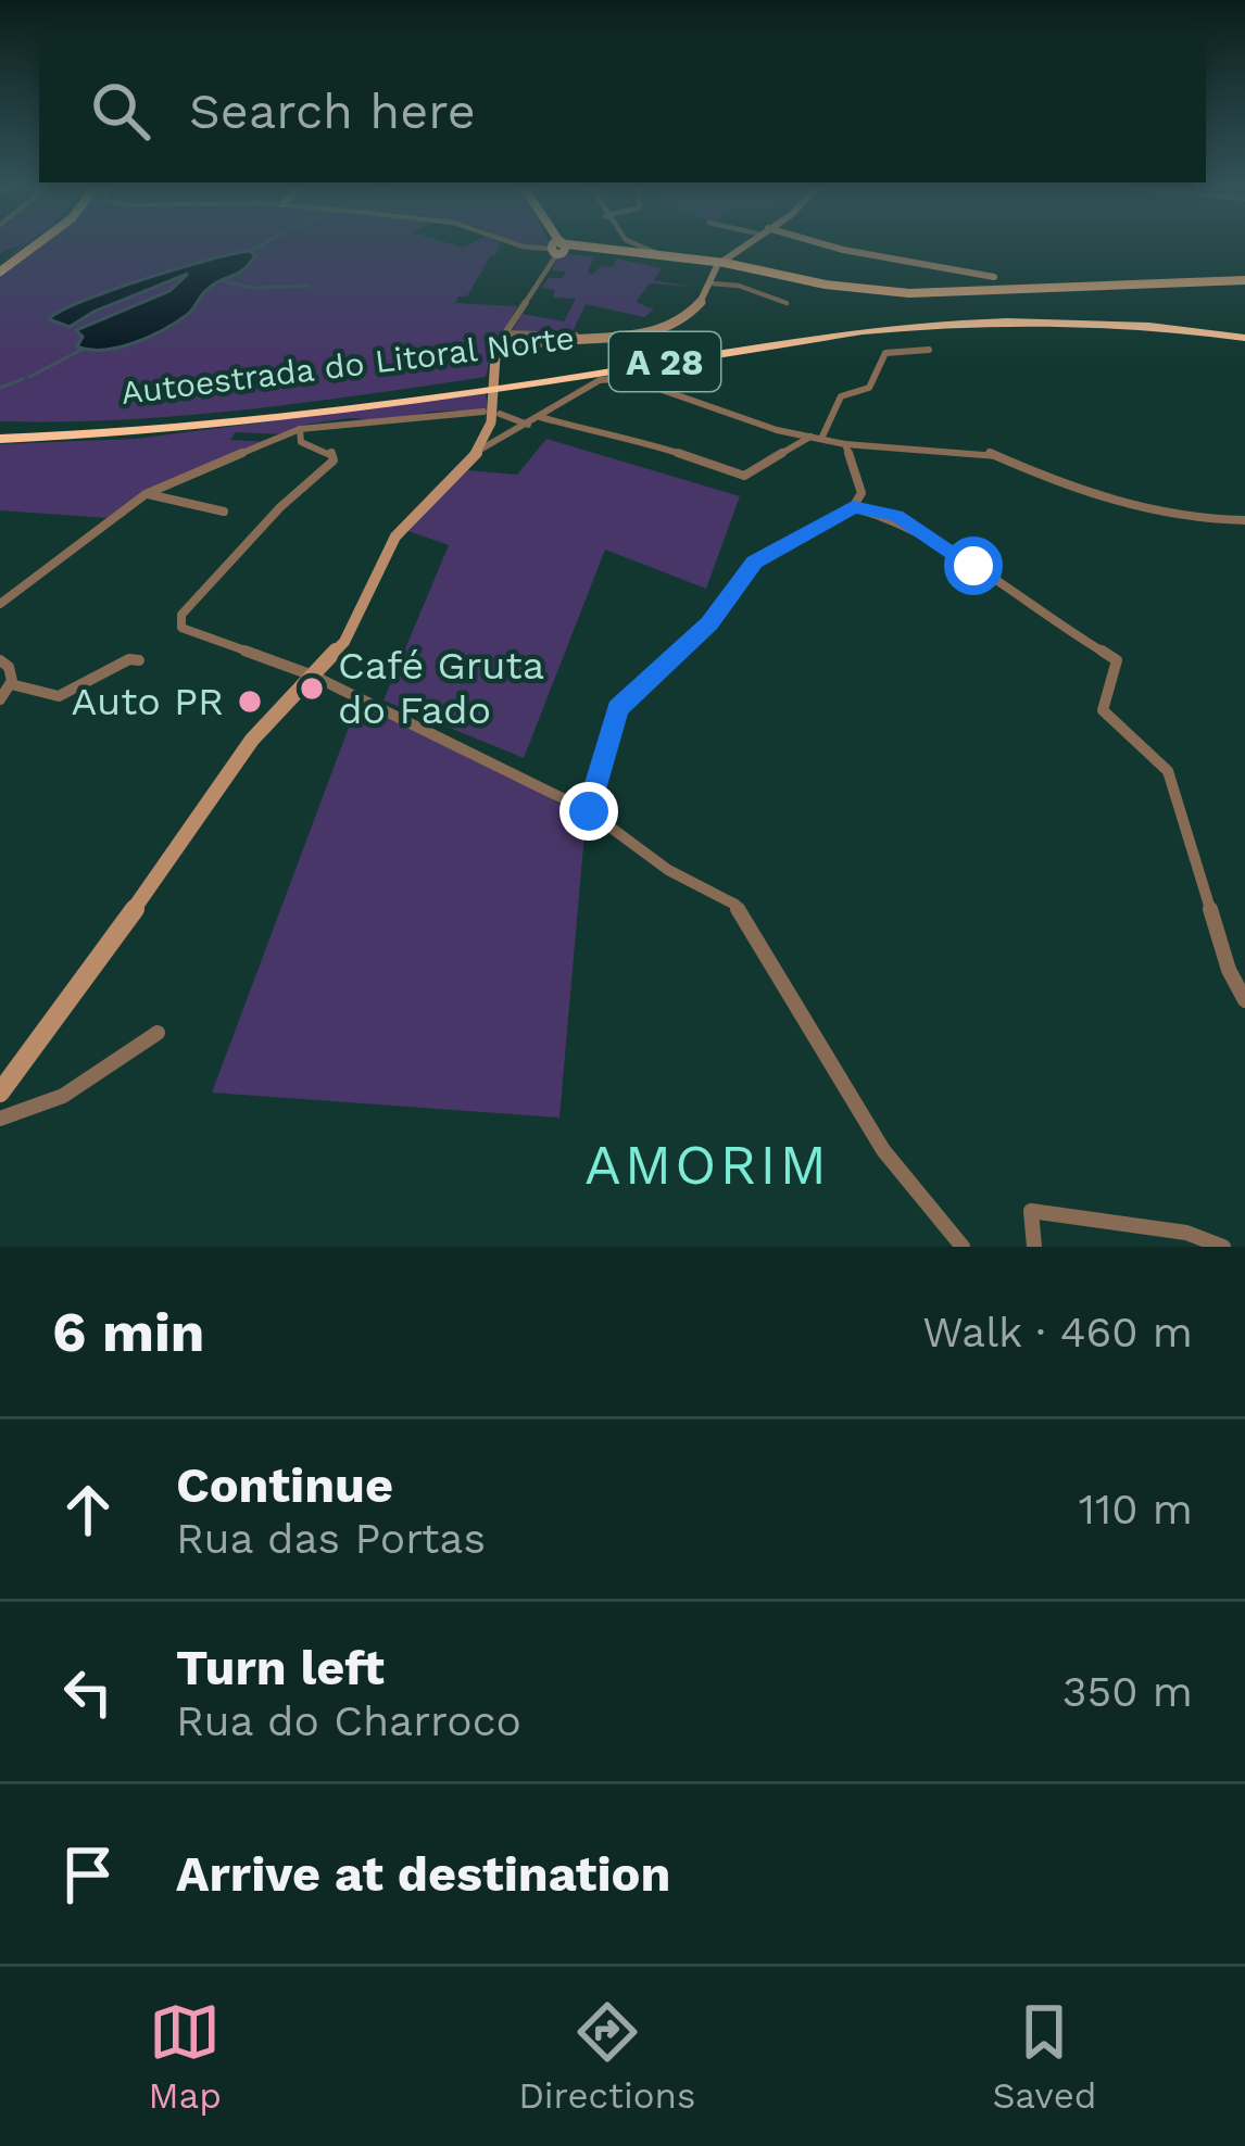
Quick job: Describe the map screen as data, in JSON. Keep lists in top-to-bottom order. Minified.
{"streets":{"highway":["A 28","Autoestrada do Litoral Norte"]},"districts":["AMORIM"],"places":["Café Gruta do Fado","Auto PR"],"page":{"search":"Search here","heading":["6 min","Walk · 460 m"],"list":[["Continue","Rua das Portas","110 m"],["Turn left","Rua do Charroco","350 m"],"Arrive at destination"],"nav":["Map","Directions","Saved"]}}
